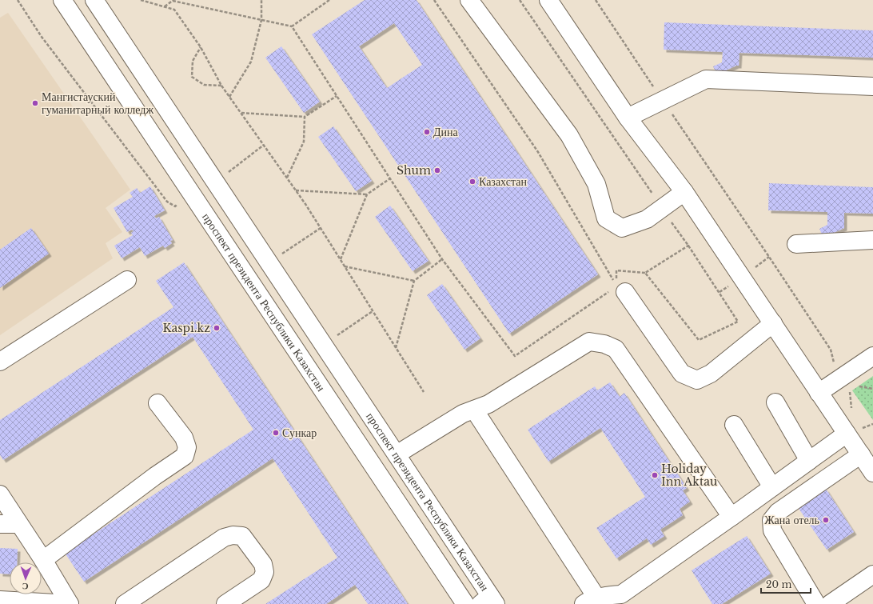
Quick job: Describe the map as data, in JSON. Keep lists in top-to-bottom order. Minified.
{"streets":{"main road":["проспект президента Республики Казахстан"]},"places":["Мангистауский гуманитарный колледж","Дина","Shum","Казахстан","Kaspi.kz","Сункар","Holiday Inn Aktau","Жана отель"],"scale_bar":"20 m","north":"bottom"}
